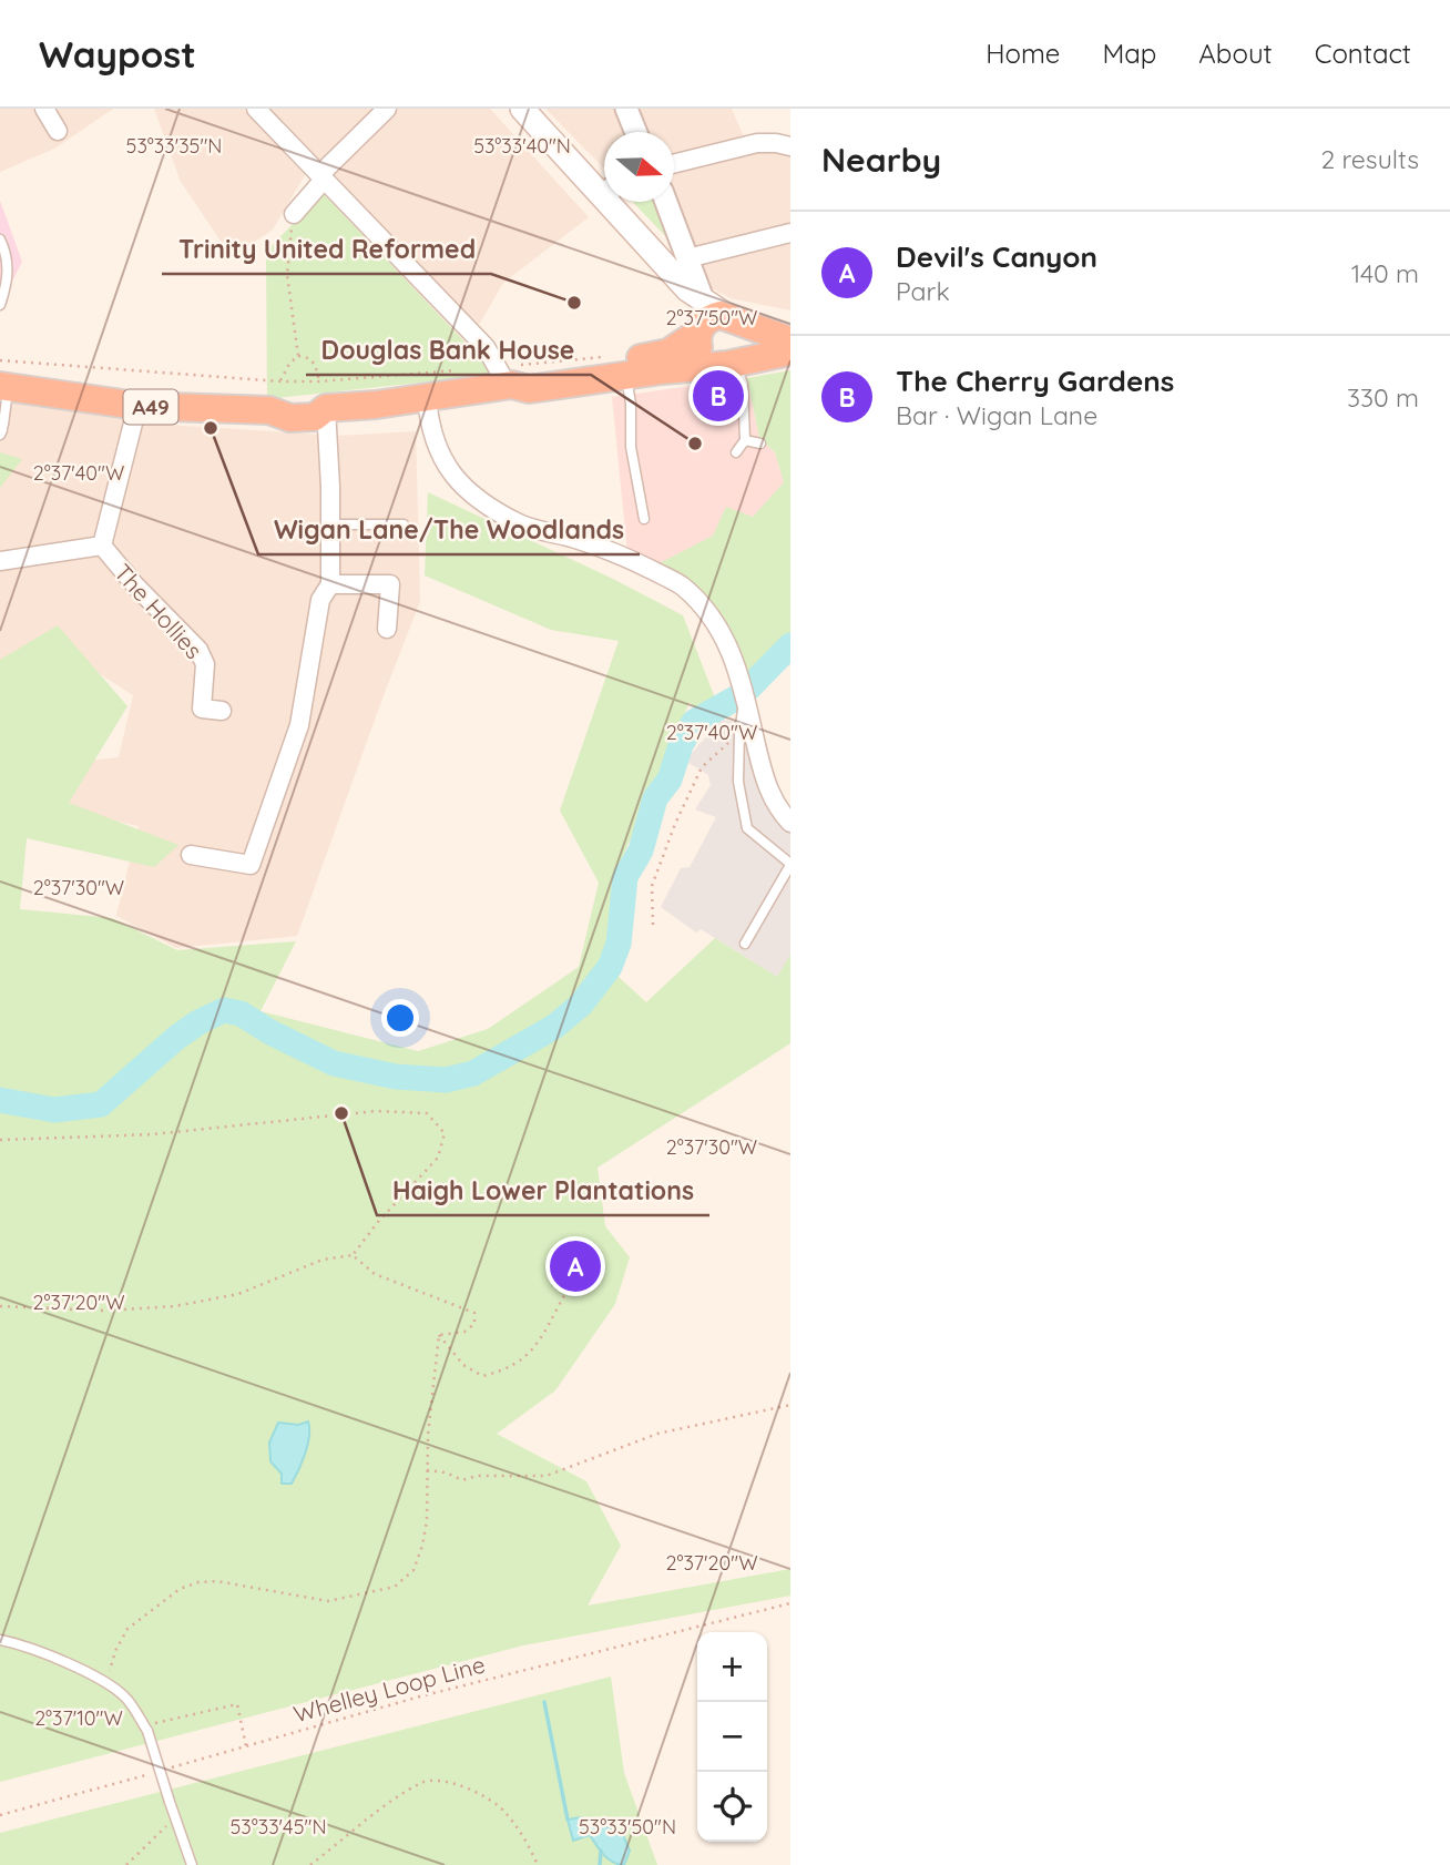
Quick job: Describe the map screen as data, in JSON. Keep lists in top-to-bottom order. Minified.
{"streets":{"highway":["A49"],"street":["The Hollies"],"path":["Whelley Loop Line"]},"crossings":[["A49","The Hollies"]],"places":["Trinity United Reformed","Wigan Lane/The Woodlands","Douglas Bank House","Haigh Lower Plantations"],"north":"right","page":{"header":"Waypost","nav":["Home","Map","About","Contact"],"heading":["Nearby","2 results"],"list":[{"mark":"A","name":"Devil's Canyon","note":"Park","value":"140 m"},{"mark":"B","name":"The Cherry Gardens","note":"Bar · Wigan Lane","value":"330 m"}],"pins":["B","A"],"map_buttons":["+","−"]},"coordinates":["53°33'40\"N","53°33'35\"N","2°37'50\"W","2°37'40\"W","2°37'30\"W","2°37'20\"W","2°37'10\"W","53°33'45\"N","53°33'50\"N"]}
